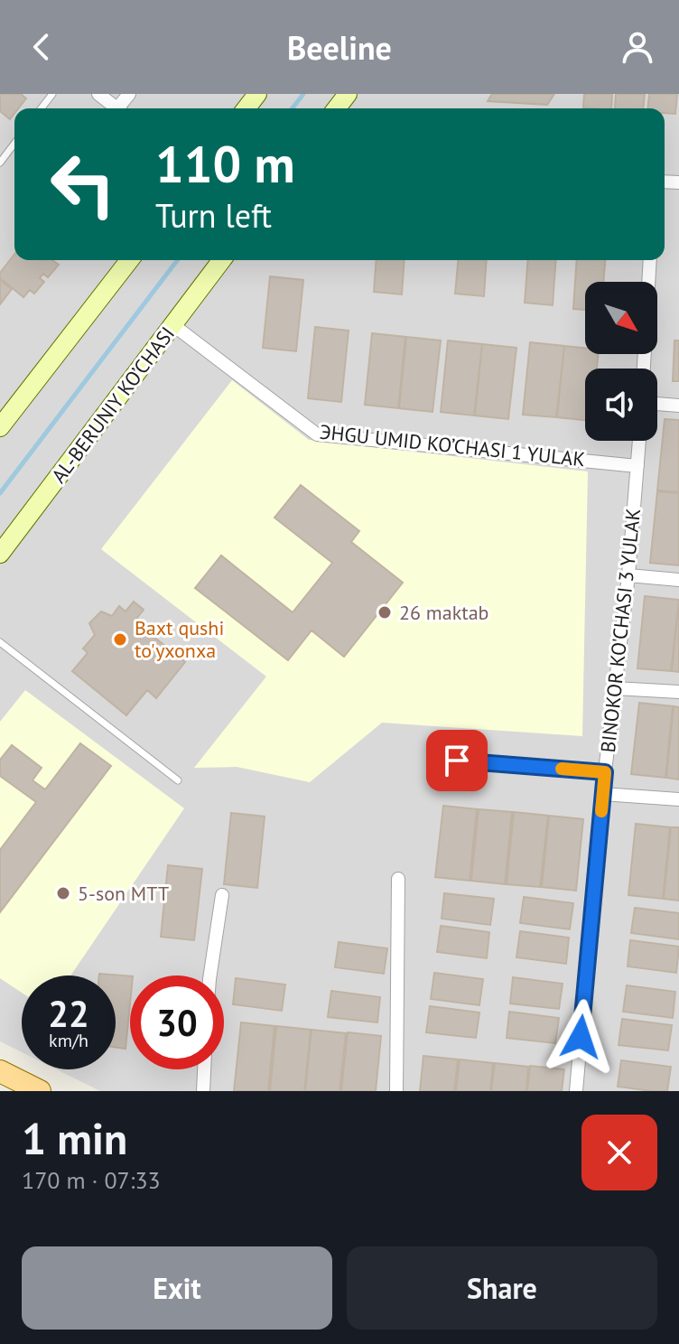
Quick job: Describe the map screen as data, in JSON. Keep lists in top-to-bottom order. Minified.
{"streets":{"main road":["AL-BERUNIY KO’CHASI"],"street":["ЭHGU UMID KO’CHASI 1 YULAK","BINOKOR KO'CHASI 3 YULAK"]},"crossings":[["AL-BERUNIY KO’CHASI","ЭHGU UMID KO’CHASI 1 YULAK"],["ЭHGU UMID KO’CHASI 1 YULAK","BINOKOR KO'CHASI 3 YULAK"]],"places":["26 maktab","Baxt qushi to'yxonxa","5-son MTT"],"north":"bottom right","page":{"header":"Beeline","turn":["110 m","Turn left"],"speed":"22 km/h","limit":"30","heading":["1 min","170 m · 07:33"],"buttons":["Exit","Share"]}}
